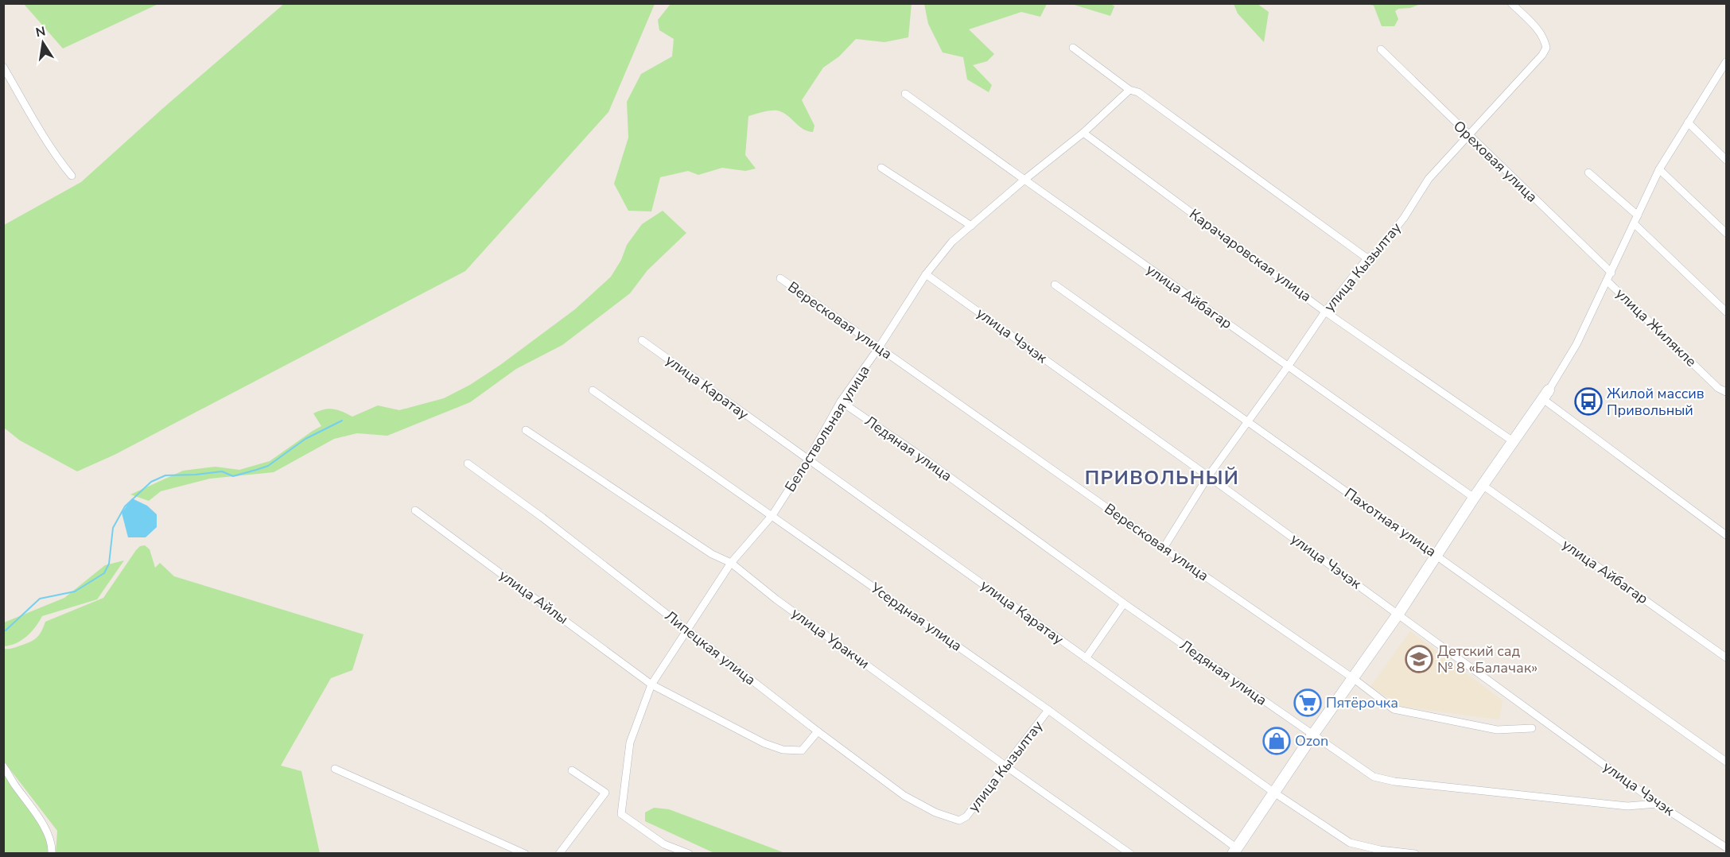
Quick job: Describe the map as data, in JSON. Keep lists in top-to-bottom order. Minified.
{"streets":{"street":["Ореховая улица","Карачаровская улица","улица Кызылтау","улица Айбагар","Вересковая улица","улица Жилякле","улица Чэчэк","улица Каратау","Белоствольная улица","Ледяная улица","Пахотная улица","улица Айлы","Усердная улица","улица Уракчи","Липецкая улица"]},"crossings":[["Ореховая улица","улица Кызылтау"],["Карачаровская улица","улица Кызылтау"],["Карачаровская улица","Белоствольная улица"],["улица Кызылтау","улица Айбагар"],["улица Кызылтау","Вересковая улица"],["улица Кызылтау","улица Чэчэк"],["улица Кызылтау","Пахотная улица"],["улица Кызылтау","Усердная улица"],["улица Кызылтау","улица Уракчи"],["улица Кызылтау","Липецкая улица"],["улица Айбагар","Белоствольная улица"],["Вересковая улица","Белоствольная улица"],["улица Чэчэк","Белоствольная улица"],["улица Чэчэк","Ледяная улица"],["улица Каратау","Белоствольная улица"],["Белоствольная улица","Ледяная улица"],["Белоствольная улица","улица Айлы"],["Белоствольная улица","Усердная улица"],["Белоствольная улица","улица Уракчи"],["Белоствольная улица","Липецкая улица"],["улица Айлы","Липецкая улица"]],"districts":["ПРИВОЛЬНЫЙ"],"places":{"bus stop":["Жилой массив Привольный"],"school or university":["Детский сад № 8 «Балачак»"],"supermarket":["Пятёрочка"],"shop":["Ozon"]},"north":"top"}
